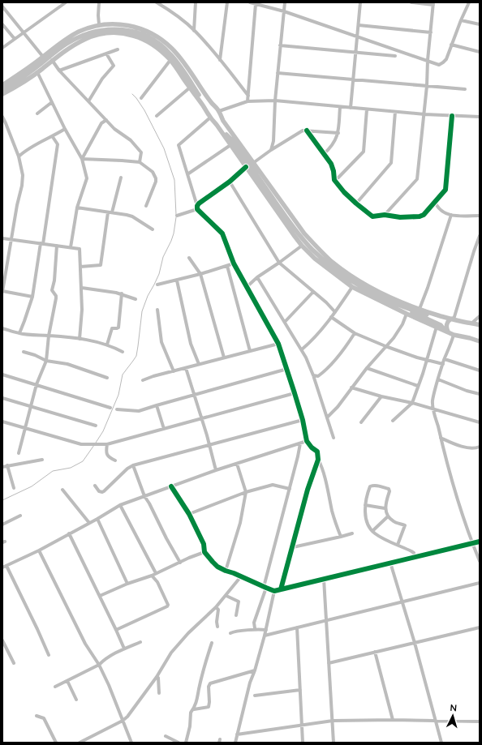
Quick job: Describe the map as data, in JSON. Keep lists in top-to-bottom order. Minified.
{"north":"top"}
